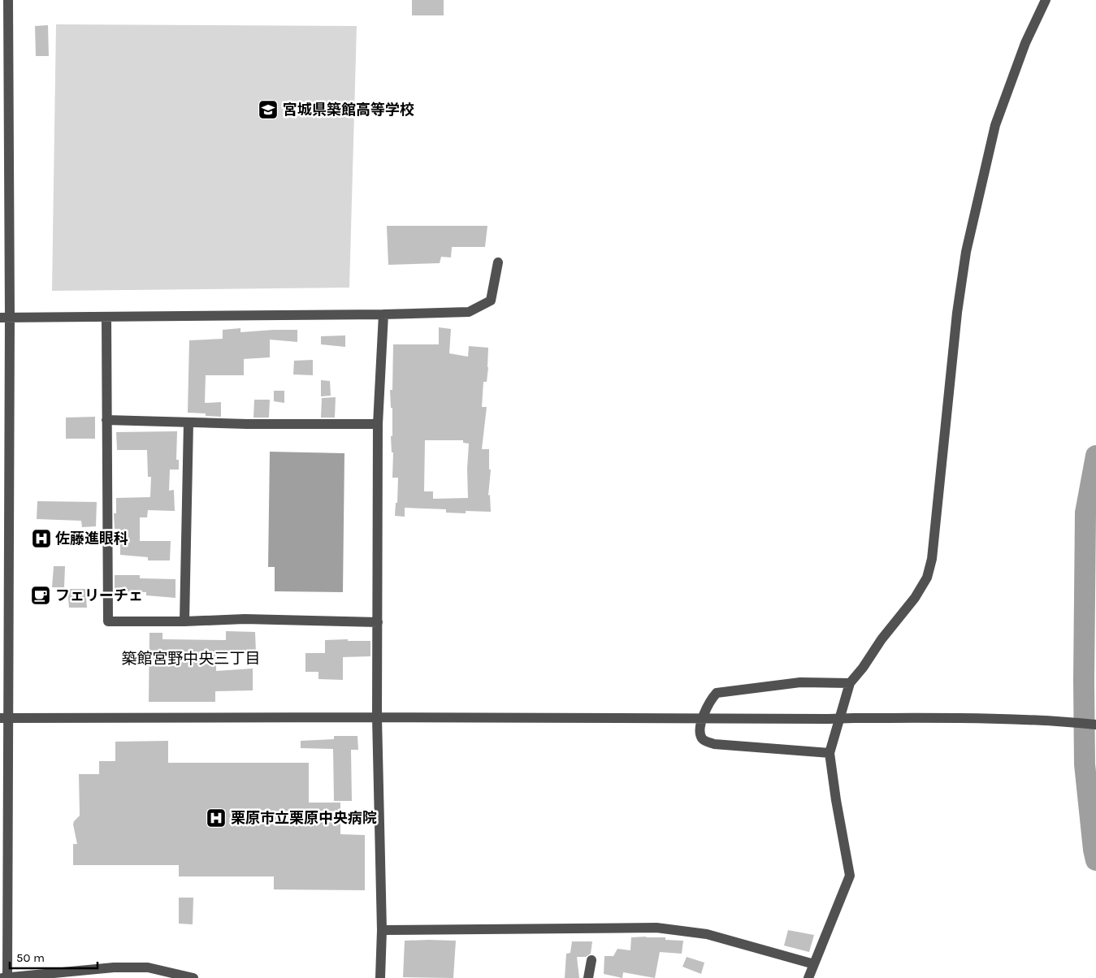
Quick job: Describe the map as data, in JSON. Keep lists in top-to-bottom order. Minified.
{"districts":["築館宮野中央三丁目"],"places":{"school or university":["宮城県築館高等学校"],"hospital":["佐藤進眼科","栗原市立栗原中央病院"],"cafe":["フェリーチェ"]},"scale_bar":"50 m"}
